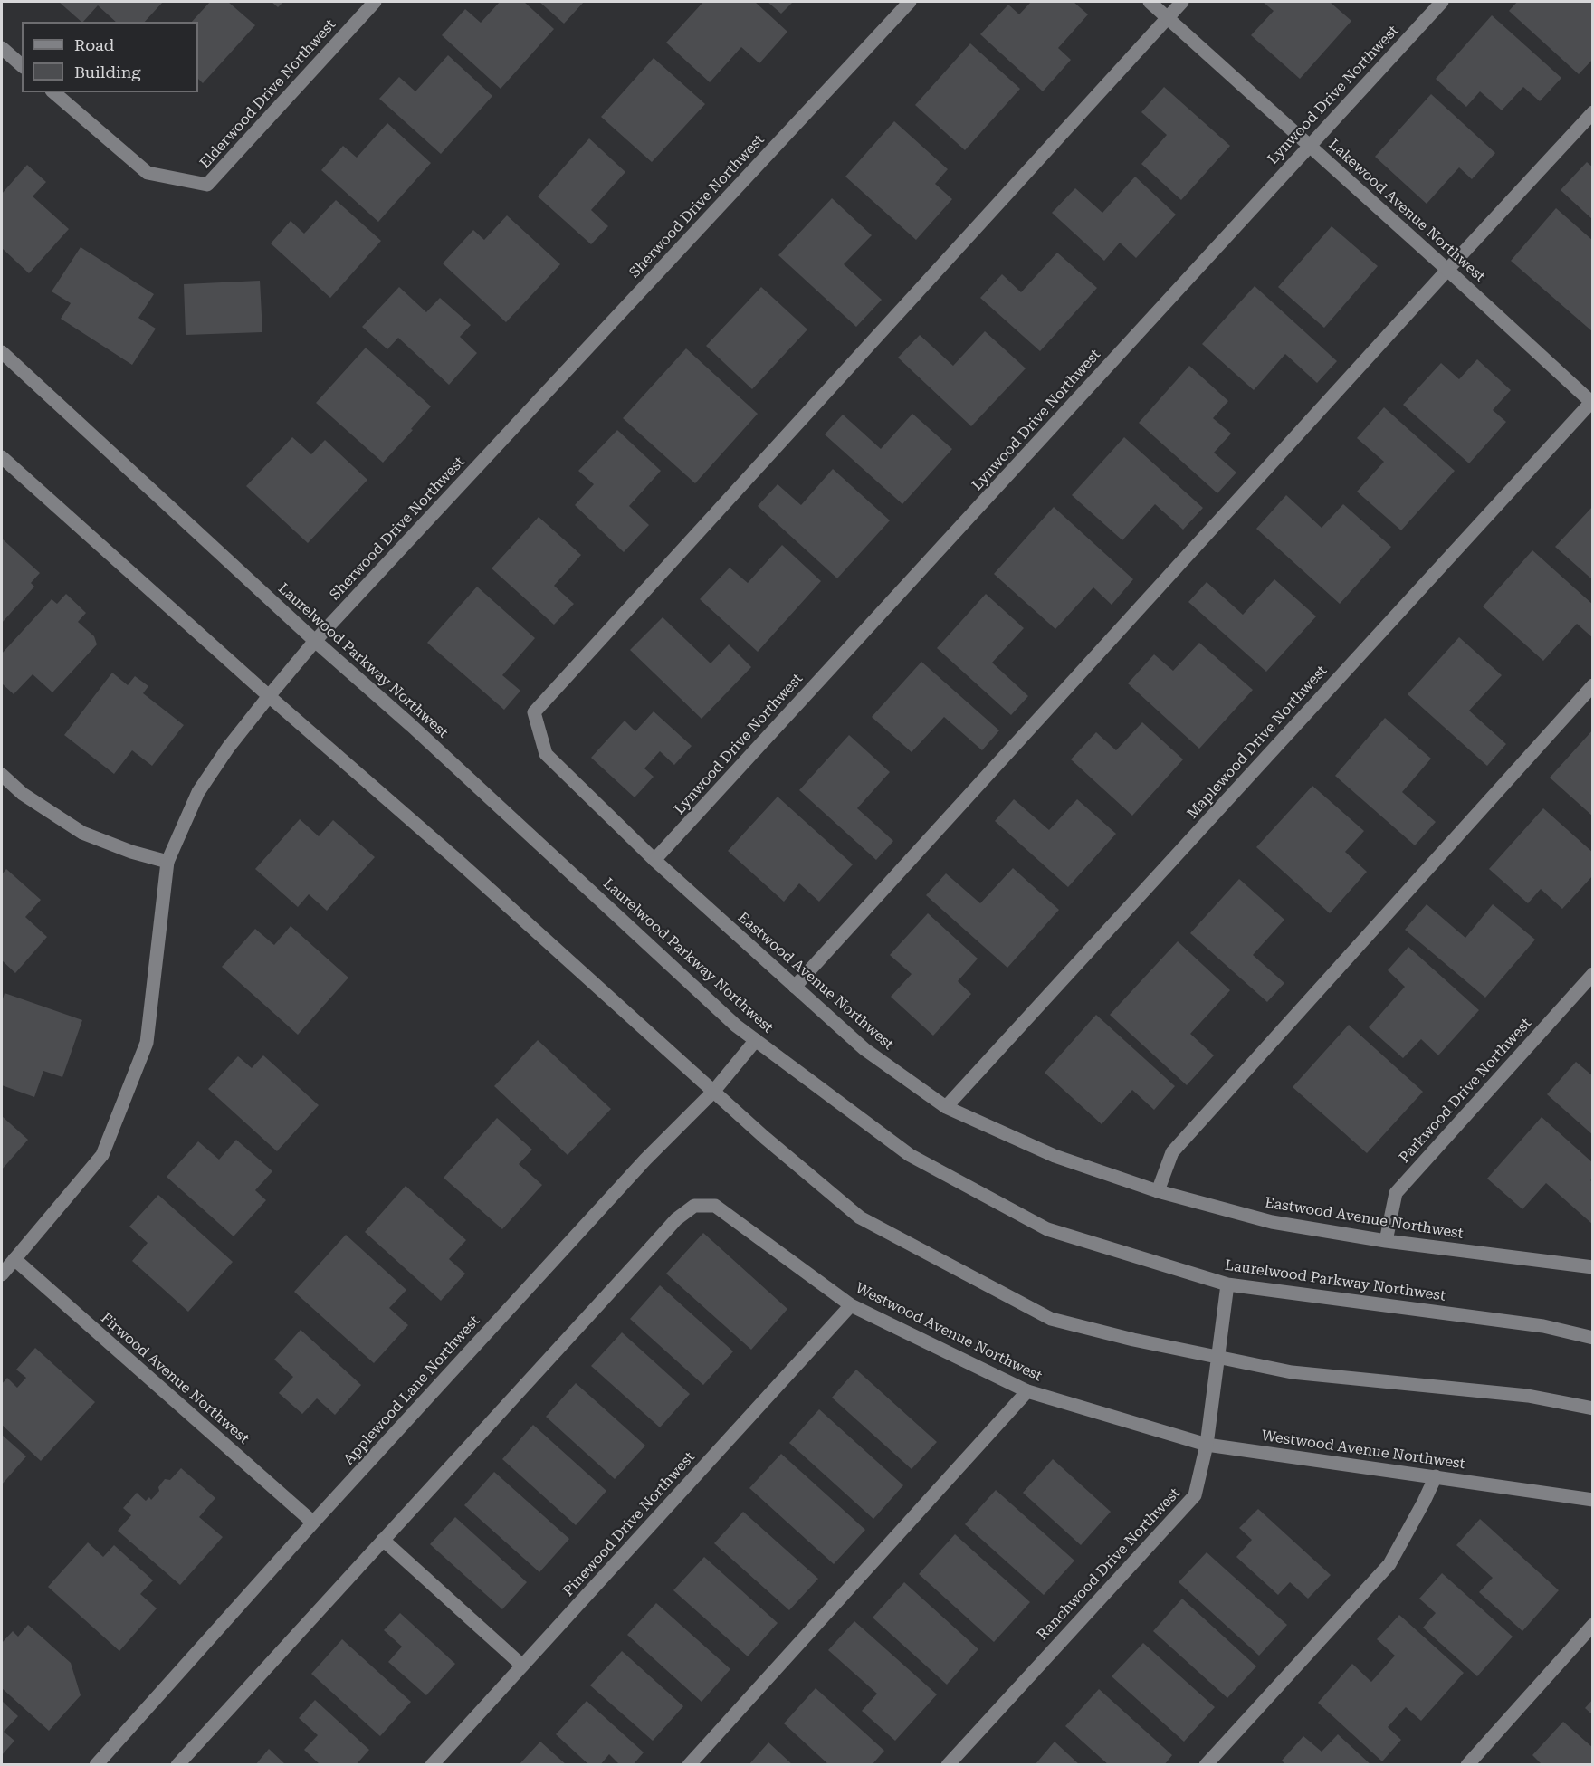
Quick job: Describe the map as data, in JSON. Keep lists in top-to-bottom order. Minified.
{"streets":{"street":["Elderwood Drive Northwest","Lynwood Drive Northwest","Sherwood Drive Northwest","Lakewood Avenue Northwest","Laurelwood Parkway Northwest","Maplewood Drive Northwest","Eastwood Avenue Northwest","Parkwood Drive Northwest","Westwood Avenue Northwest","Firwood Avenue Northwest","Applewood Lane Northwest","Pinewood Drive Northwest","Ranchwood Drive Northwest"]},"crossings":[["Lynwood Drive Northwest","Lakewood Avenue Northwest"],["Lynwood Drive Northwest","Eastwood Avenue Northwest"],["Sherwood Drive Northwest","Laurelwood Parkway Northwest"],["Sherwood Drive Northwest","Firwood Avenue Northwest"],["Lakewood Avenue Northwest","Maplewood Drive Northwest"],["Lakewood Avenue Northwest","Eastwood Avenue Northwest"],["Laurelwood Parkway Northwest","Applewood Lane Northwest"],["Laurelwood Parkway Northwest","Ranchwood Drive Northwest"],["Maplewood Drive Northwest","Eastwood Avenue Northwest"],["Eastwood Avenue Northwest","Parkwood Drive Northwest"],["Westwood Avenue Northwest","Pinewood Drive Northwest"],["Westwood Avenue Northwest","Ranchwood Drive Northwest"],["Firwood Avenue Northwest","Applewood Lane Northwest"]],"legend":["Road","Building"]}
